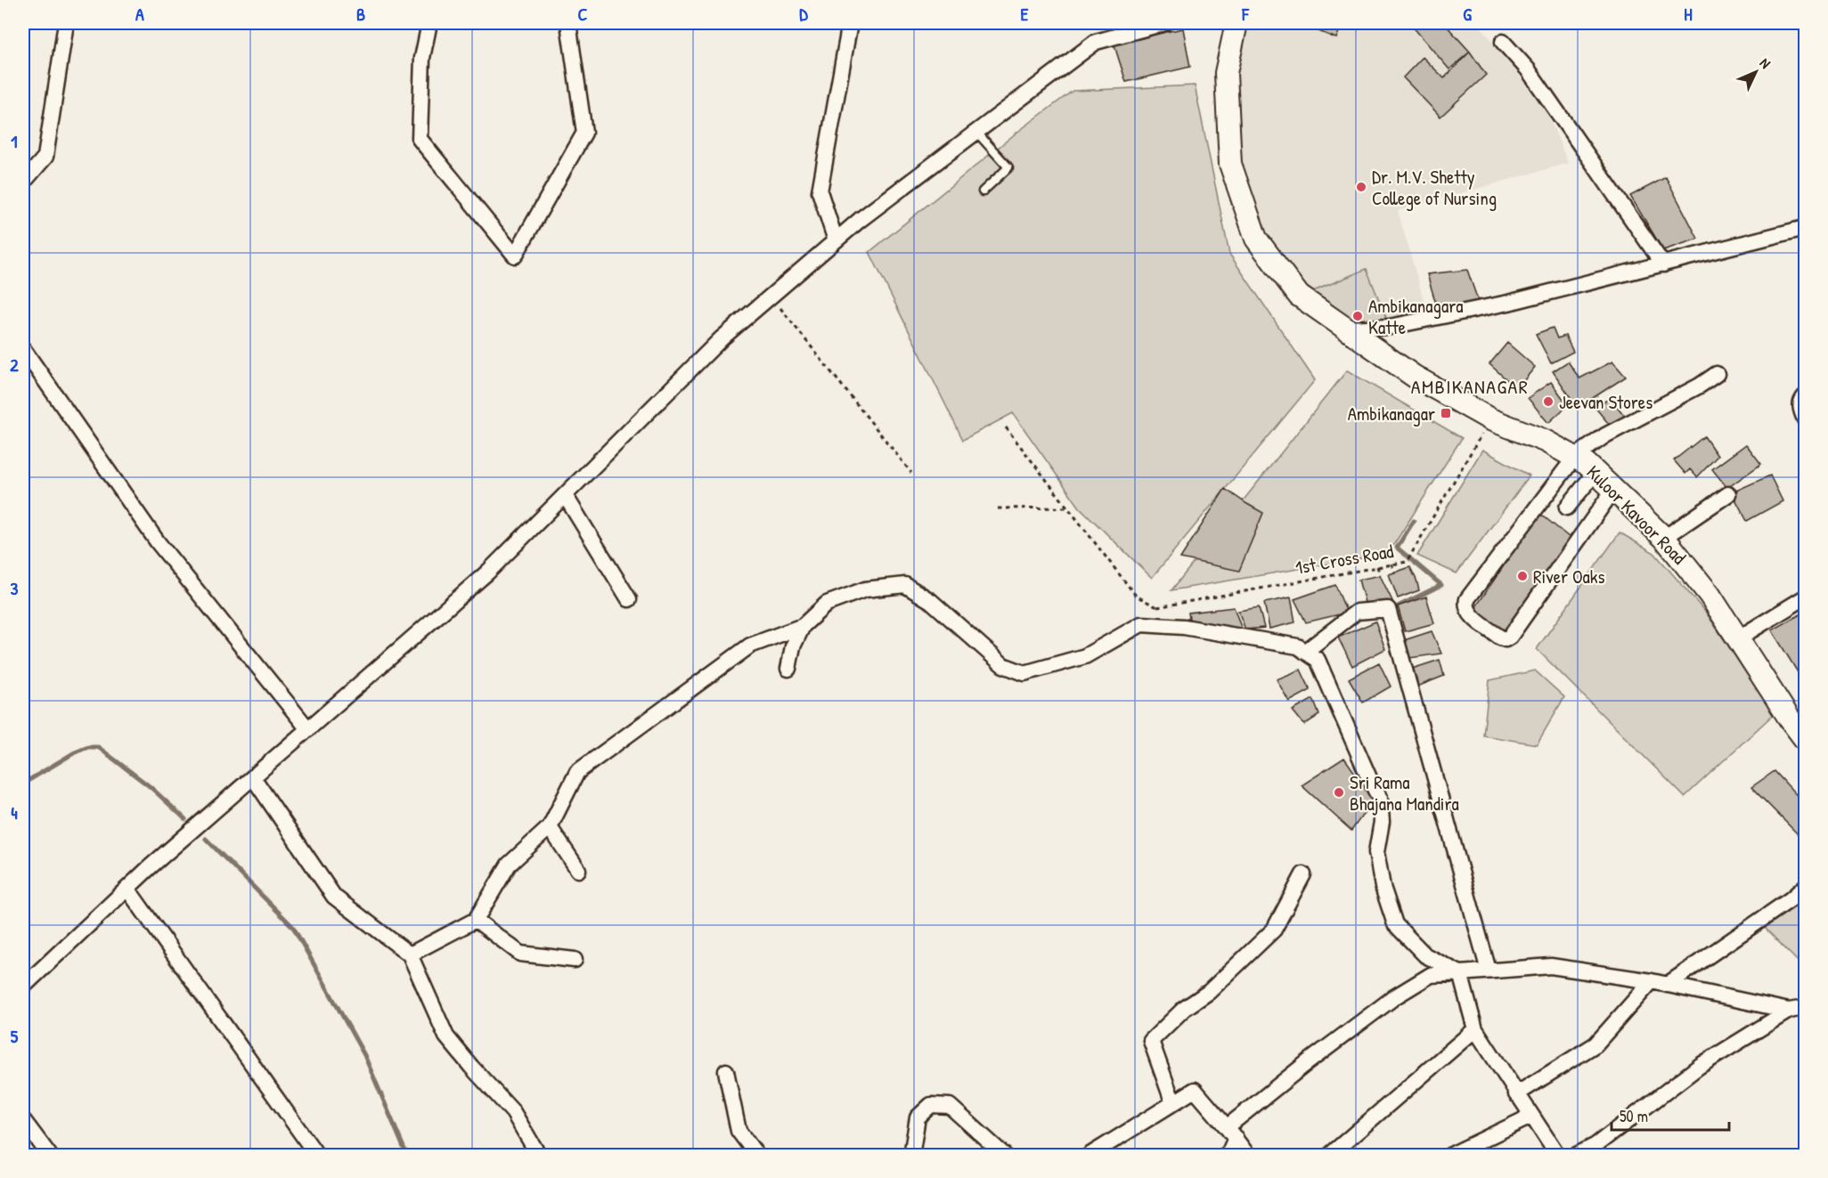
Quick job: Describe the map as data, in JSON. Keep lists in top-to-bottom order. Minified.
{"streets":{"main road":["Kuloor Kavoor Road"],"path":["1st Cross Road"]},"crossings":[["Kuloor Kavoor Road","1st Cross Road"]],"districts":["AMBIKANAGAR"],"places":{"other":["Dr. M.V. Shetty College of Nursing","Ambikanagara Katte","Jeevan Stores","River Oaks","Sri Rama Bhajana Mandira"],"transit":["Ambikanagar"]},"scale_bar":"50 m","north":"top right","grid":{"columns":["A","B","C","D","E","F","G","H"],"rows":["1","2","3","4","5"]}}
